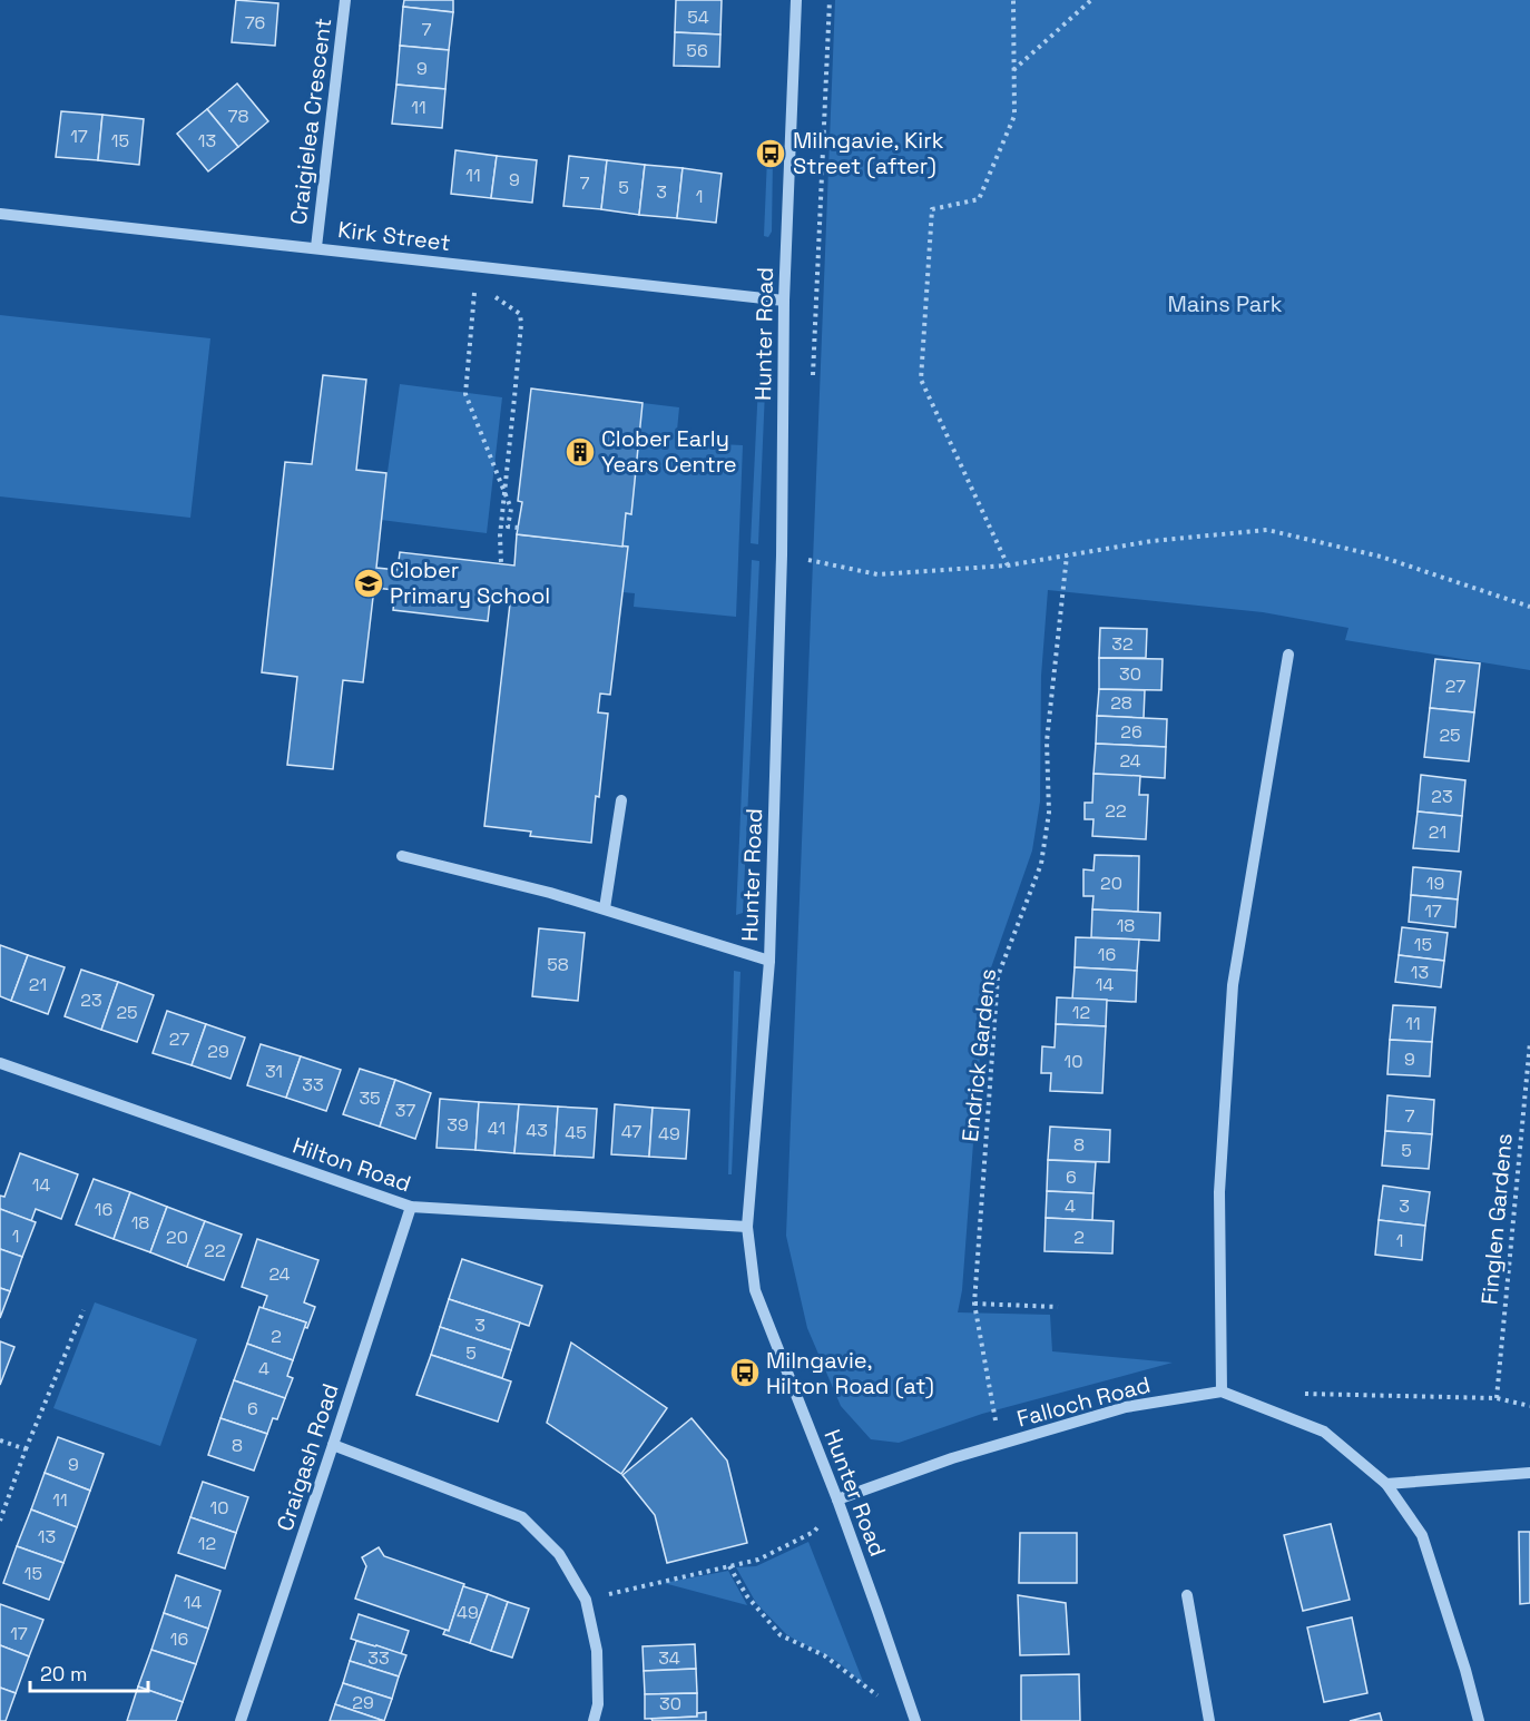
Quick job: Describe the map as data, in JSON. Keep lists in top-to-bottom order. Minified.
{"streets":{"street":["Craigielea Crescent","Kirk Street","Hunter Road","Hilton Road","Falloch Road","Craigash Road"],"path":["Endrick Gardens","Finglen Gardens"]},"crossings":[["Craigielea Crescent","Kirk Street"],["Kirk Street","Hunter Road"],["Hunter Road","Hilton Road"],["Hunter Road","Falloch Road"],["Endrick Gardens","Falloch Road"],["Hilton Road","Craigash Road"]],"parks":["Mains Park"],"places":{"bus stop":["Milngavie, Kirk Street (after)","Milngavie, Hilton Road (at)"],"building":["Clober Early Years Centre"],"school or university":["Clober Primary School"]},"house_numbers":["54","76","7","56","9","11","78","17","15","13","11","9","7","5","3","1","32","30","27","28","26","25","24","23","22","21","20","19","17","18","15","16","58","13","21","14","23","25","12","11","27","29","9","10","31","33","35","37","7","39","41","43","47","45","49","8","5","6","14","4","3","16","18","1","20","2","1","22","24","3","2","5","4","6","8","9","11","10","13","12","15","14","49","17","16","33","34","29","30"],"scale_bar":"20 m"}
